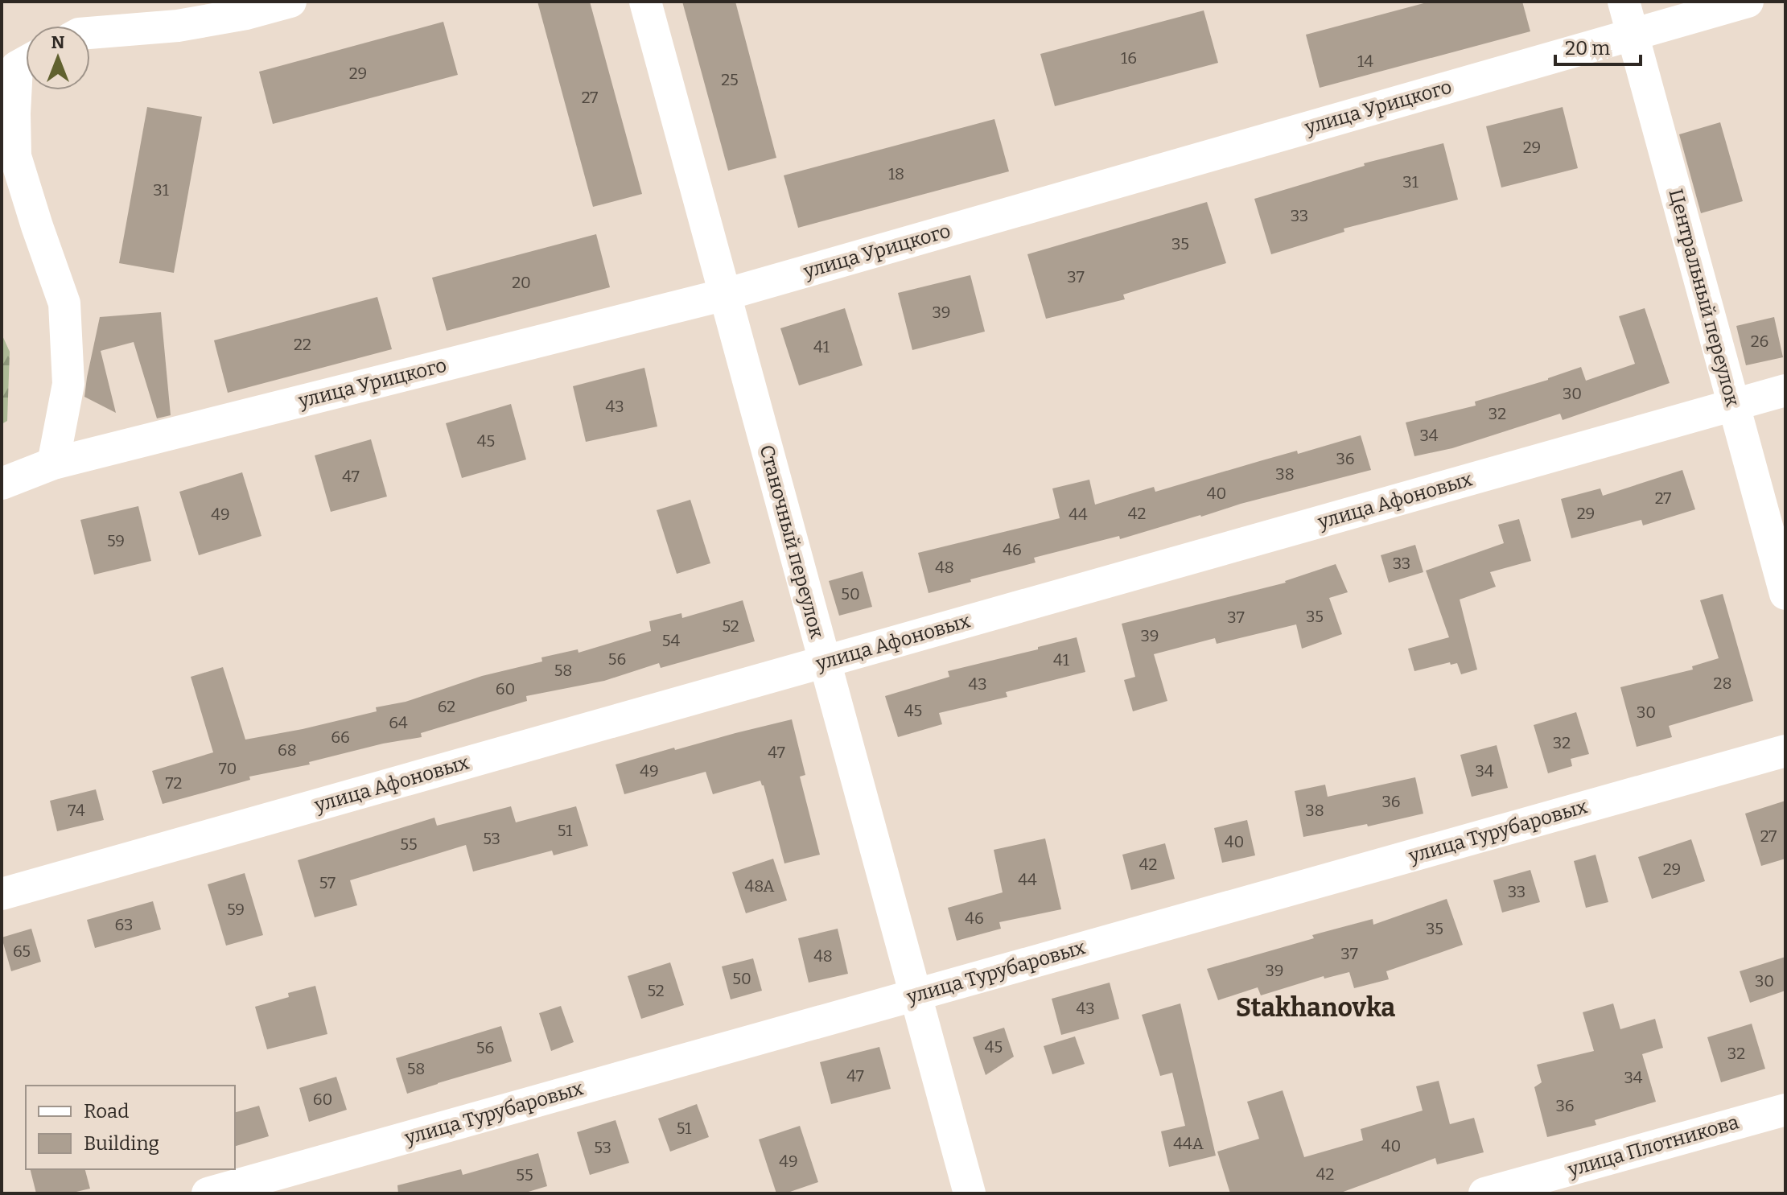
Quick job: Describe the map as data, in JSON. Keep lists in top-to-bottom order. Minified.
{"streets":{"street":["улица Урицкого","Центральный переулок","улица Афоновых","Станочный переулок","улица Турубаровых","улица Плотникова"]},"crossings":[["улица Урицкого","Центральный переулок"],["улица Урицкого","Станочный переулок"],["Центральный переулок","улица Афоновых"],["улица Афоновых","Станочный переулок"],["Станочный переулок","улица Турубаровых"]],"districts":["Stakhanovka"],"house_numbers":["16","14","29","25","27","29","18","31","31","33","35","37","20","39","26","22","41","30","43","32","34","45","36","38","47","40","27","42","29","49","44","59","46","33","48","50","35","37","52","39","54","56","41","58","28","43","60","62","45","30","64","66","32","68","47","70","49","34","72","36","74","38","51","27","53","40","55","42","29","44","57","48А","33","59","46","63","35","65","37","48","39","50","30","52","43","45","56","32","58","47","34","60","36","51","44А","40","53","49","42","55"],"legend":["Road","Building"],"scale_bar":"20 m","north":"top"}
